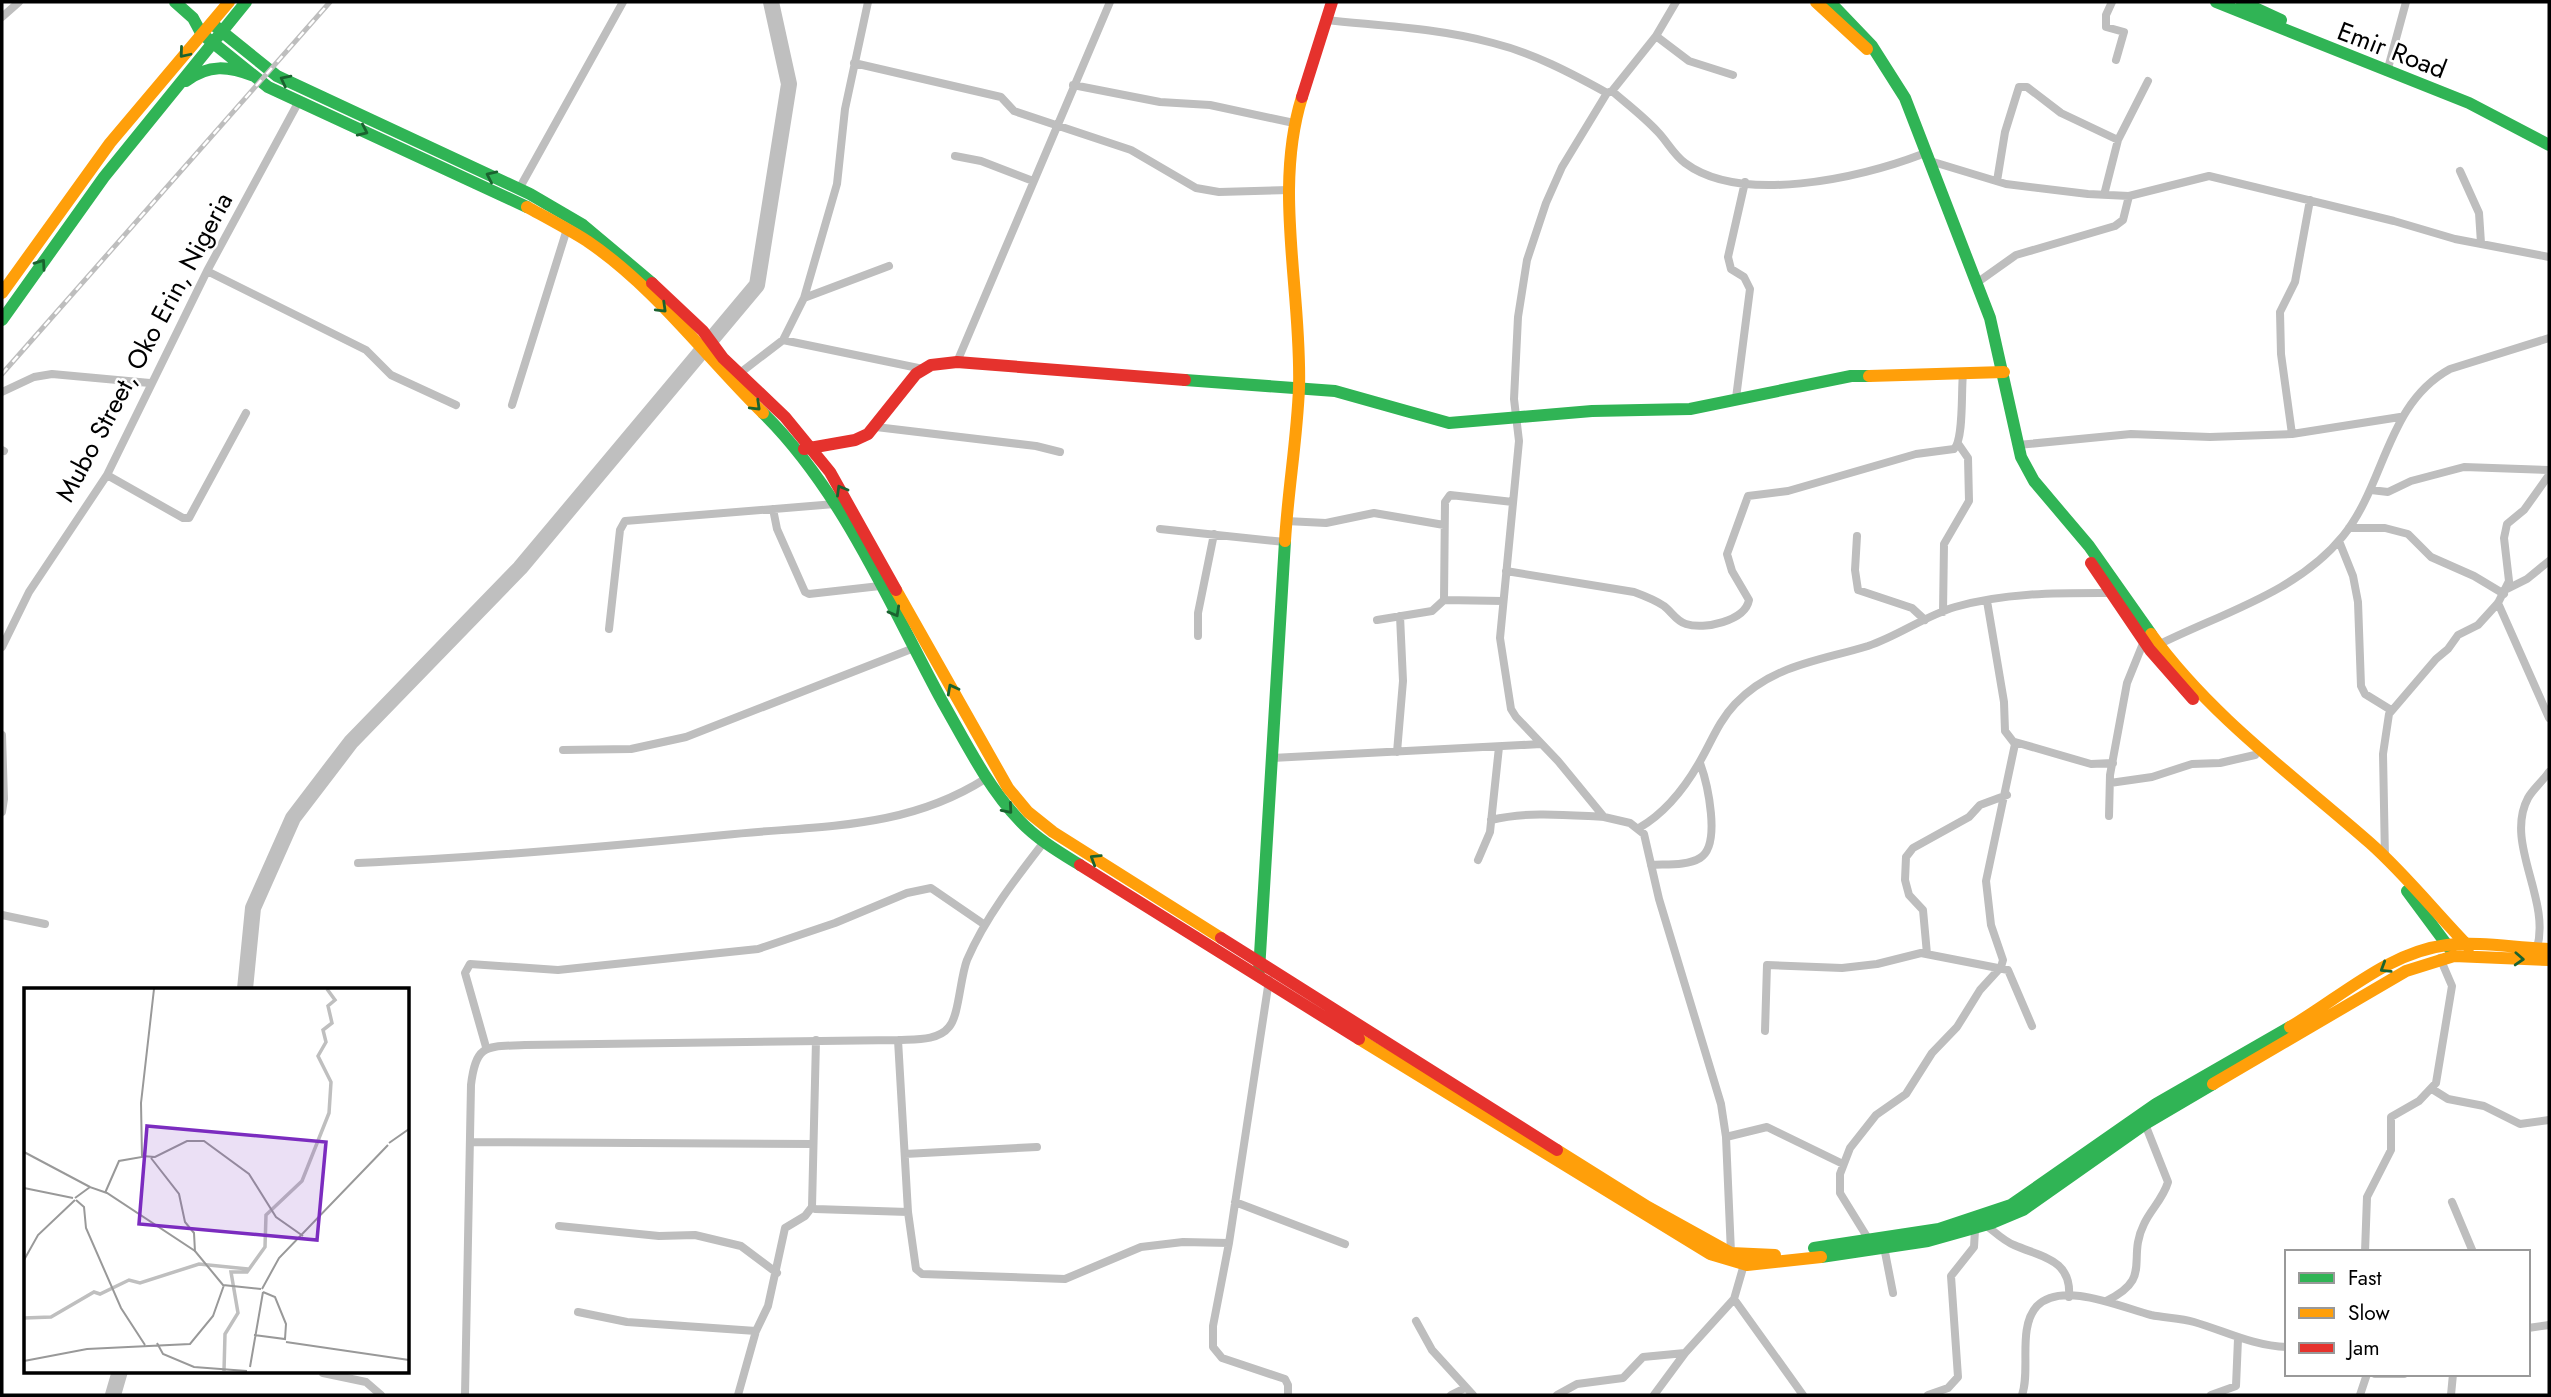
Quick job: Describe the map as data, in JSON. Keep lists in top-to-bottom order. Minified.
{"streets":{"main road":["Emir Road"],"street":["Mubo Street, Oko Erin, Nigeria"]},"legend":["Fast","Slow","Jam"]}
